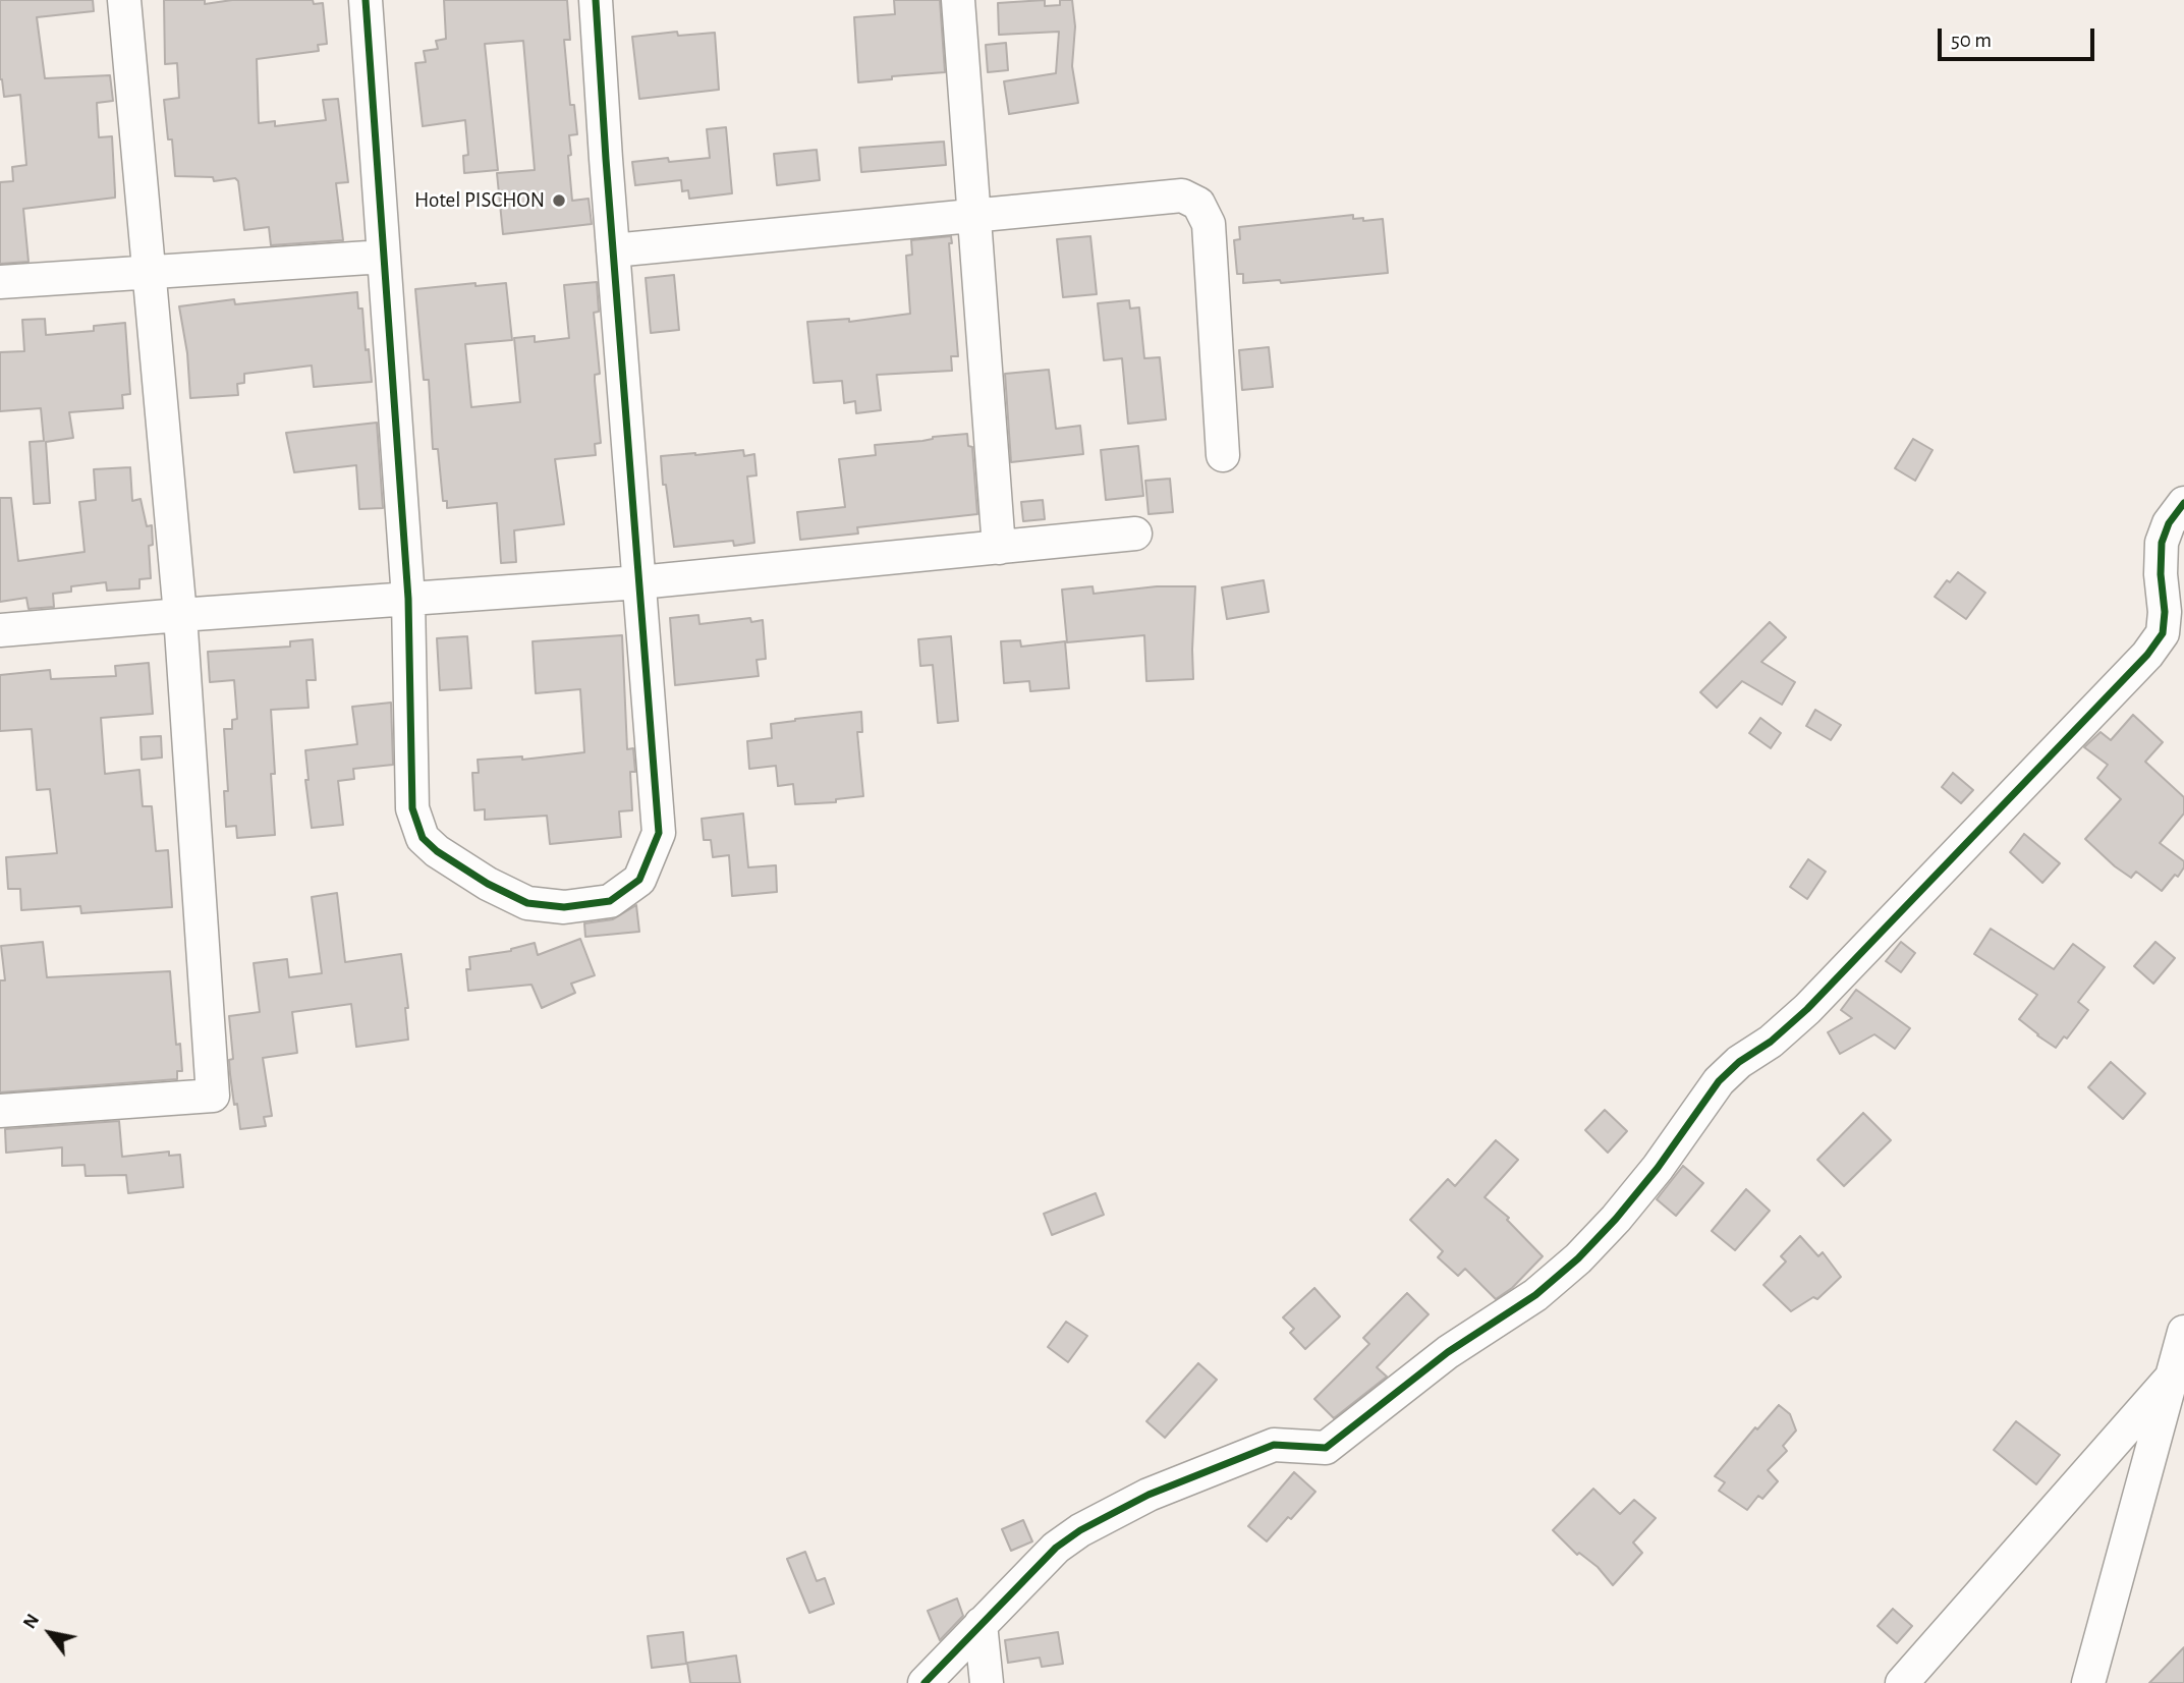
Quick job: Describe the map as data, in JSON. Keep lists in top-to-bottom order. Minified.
{"places":["Hotel PISCHON"],"scale_bar":"50 m","north":"top left"}
